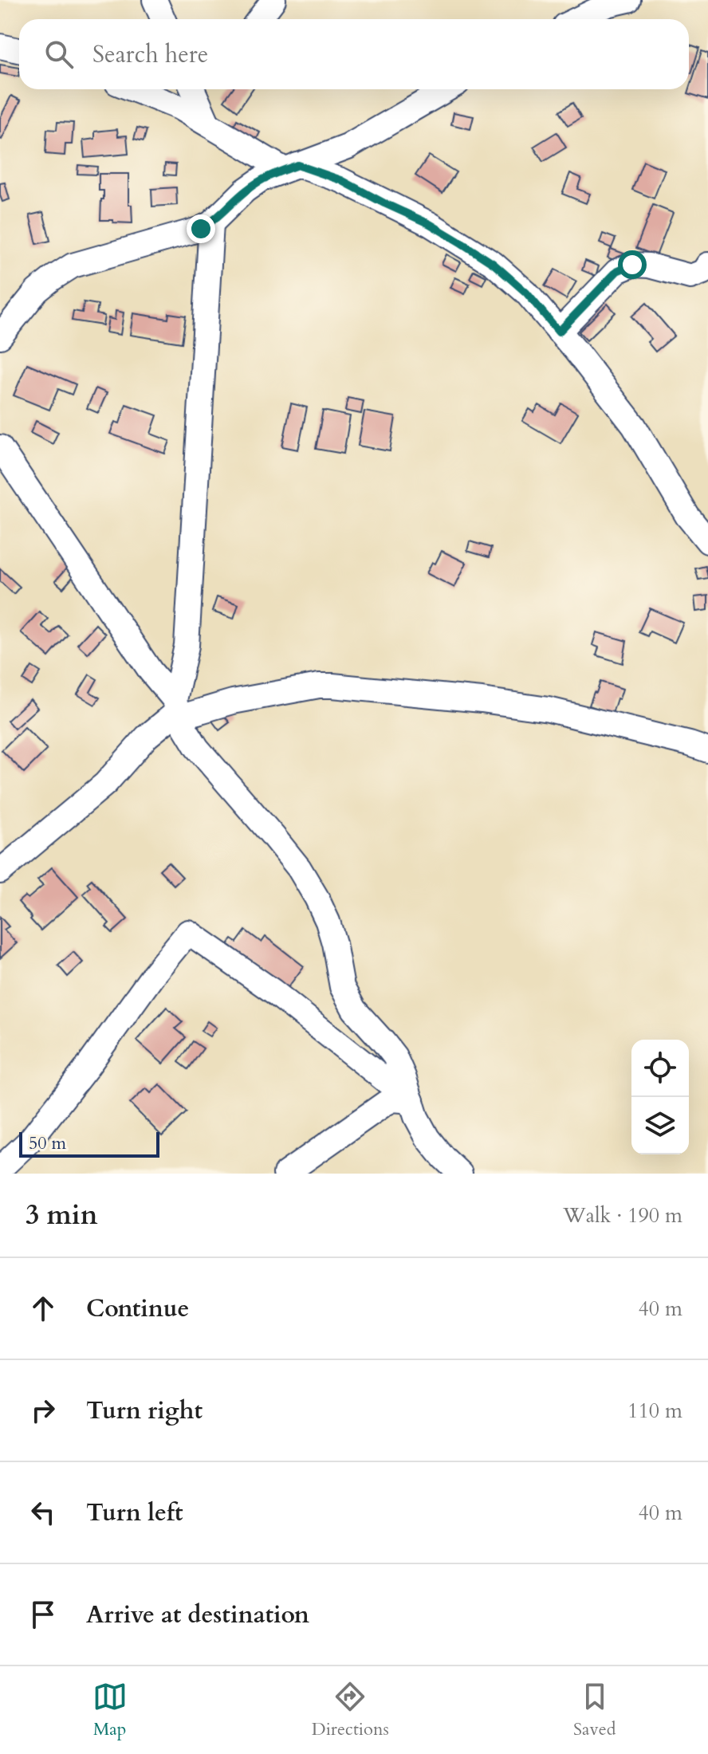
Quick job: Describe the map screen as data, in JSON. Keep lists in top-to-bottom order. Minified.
{"scale_bar":"50 m","page":{"search":"Search here","scale":"50 m","heading":["3 min","Walk · 190 m"],"list":[["Continue","40 m"],["Turn right","110 m"],["Turn left","40 m"],"Arrive at destination"],"nav":["Map","Directions","Saved"]}}
